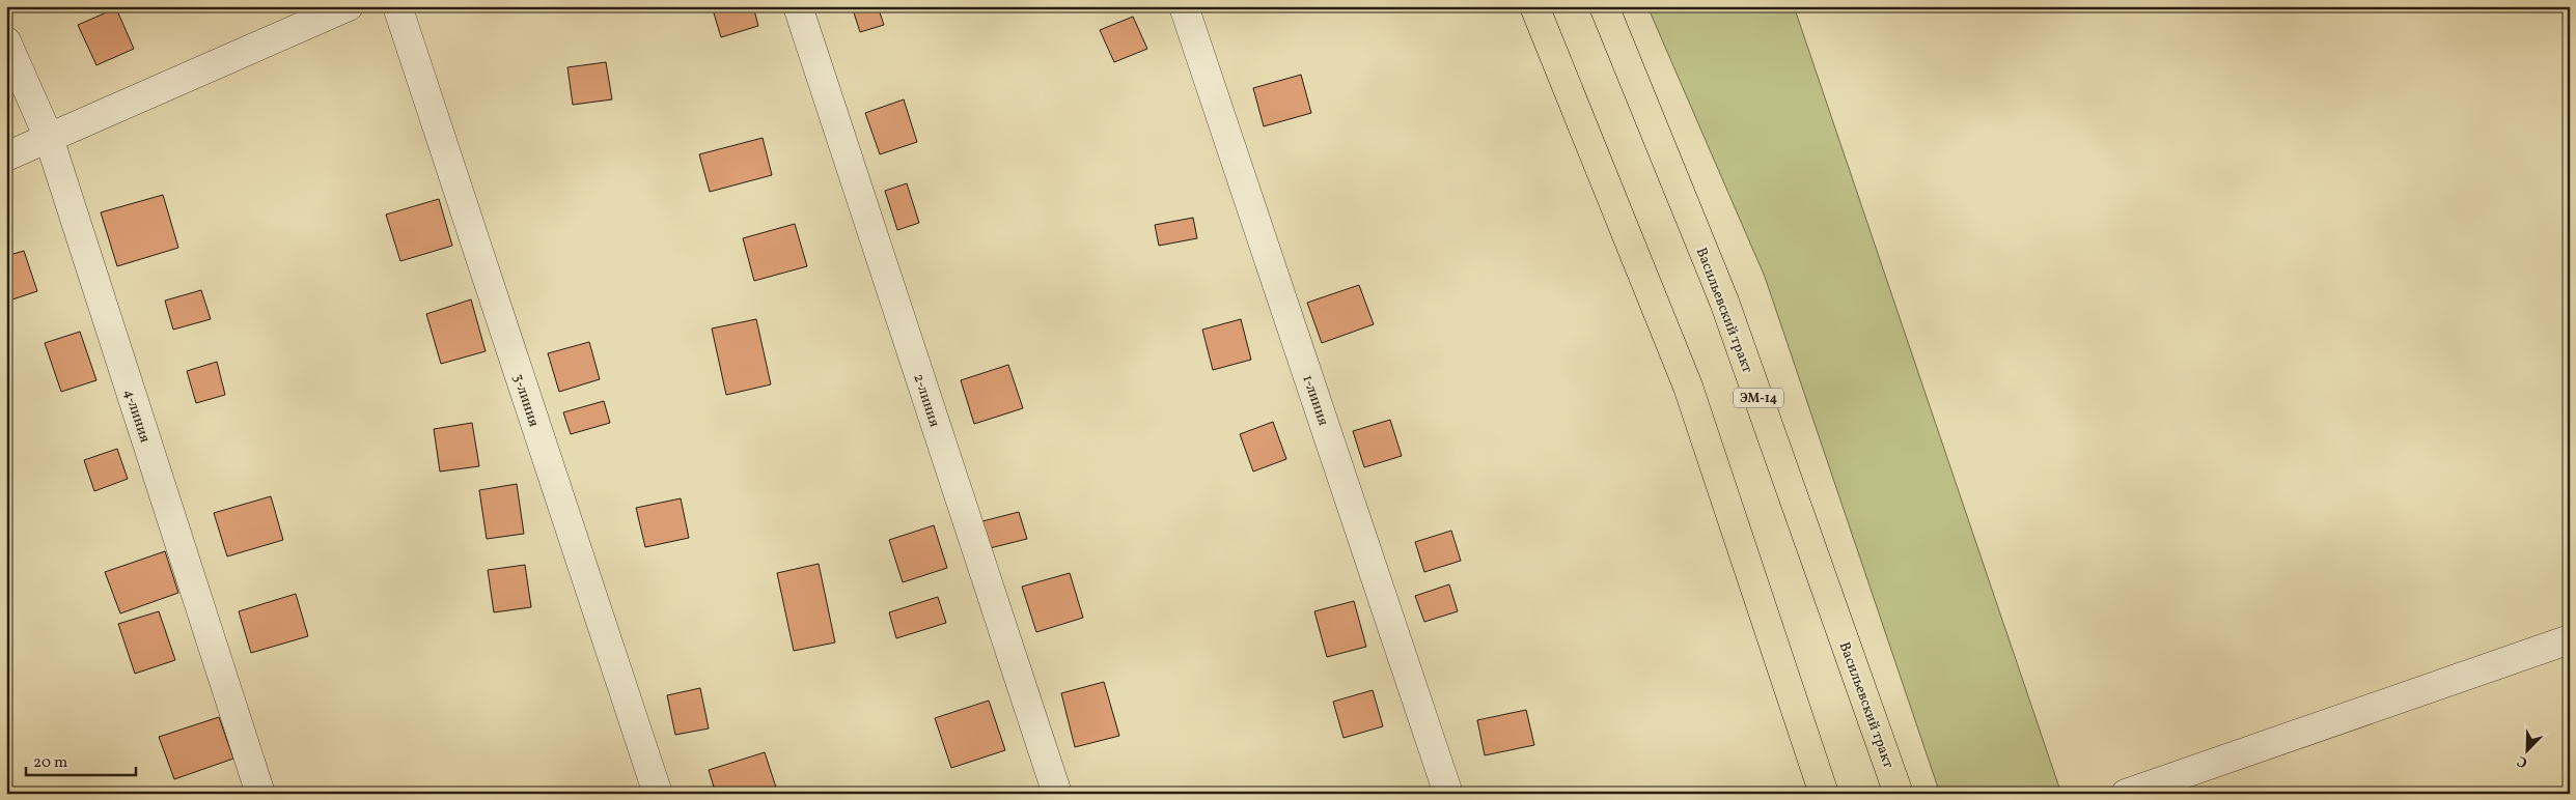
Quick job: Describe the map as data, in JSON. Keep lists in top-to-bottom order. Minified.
{"streets":{"main road":["Васильевский тракт","ЭМ-14"],"street":["3-линия","2-линия","1-линия","4-линия"]},"scale_bar":"20 m","north":"bottom left"}
